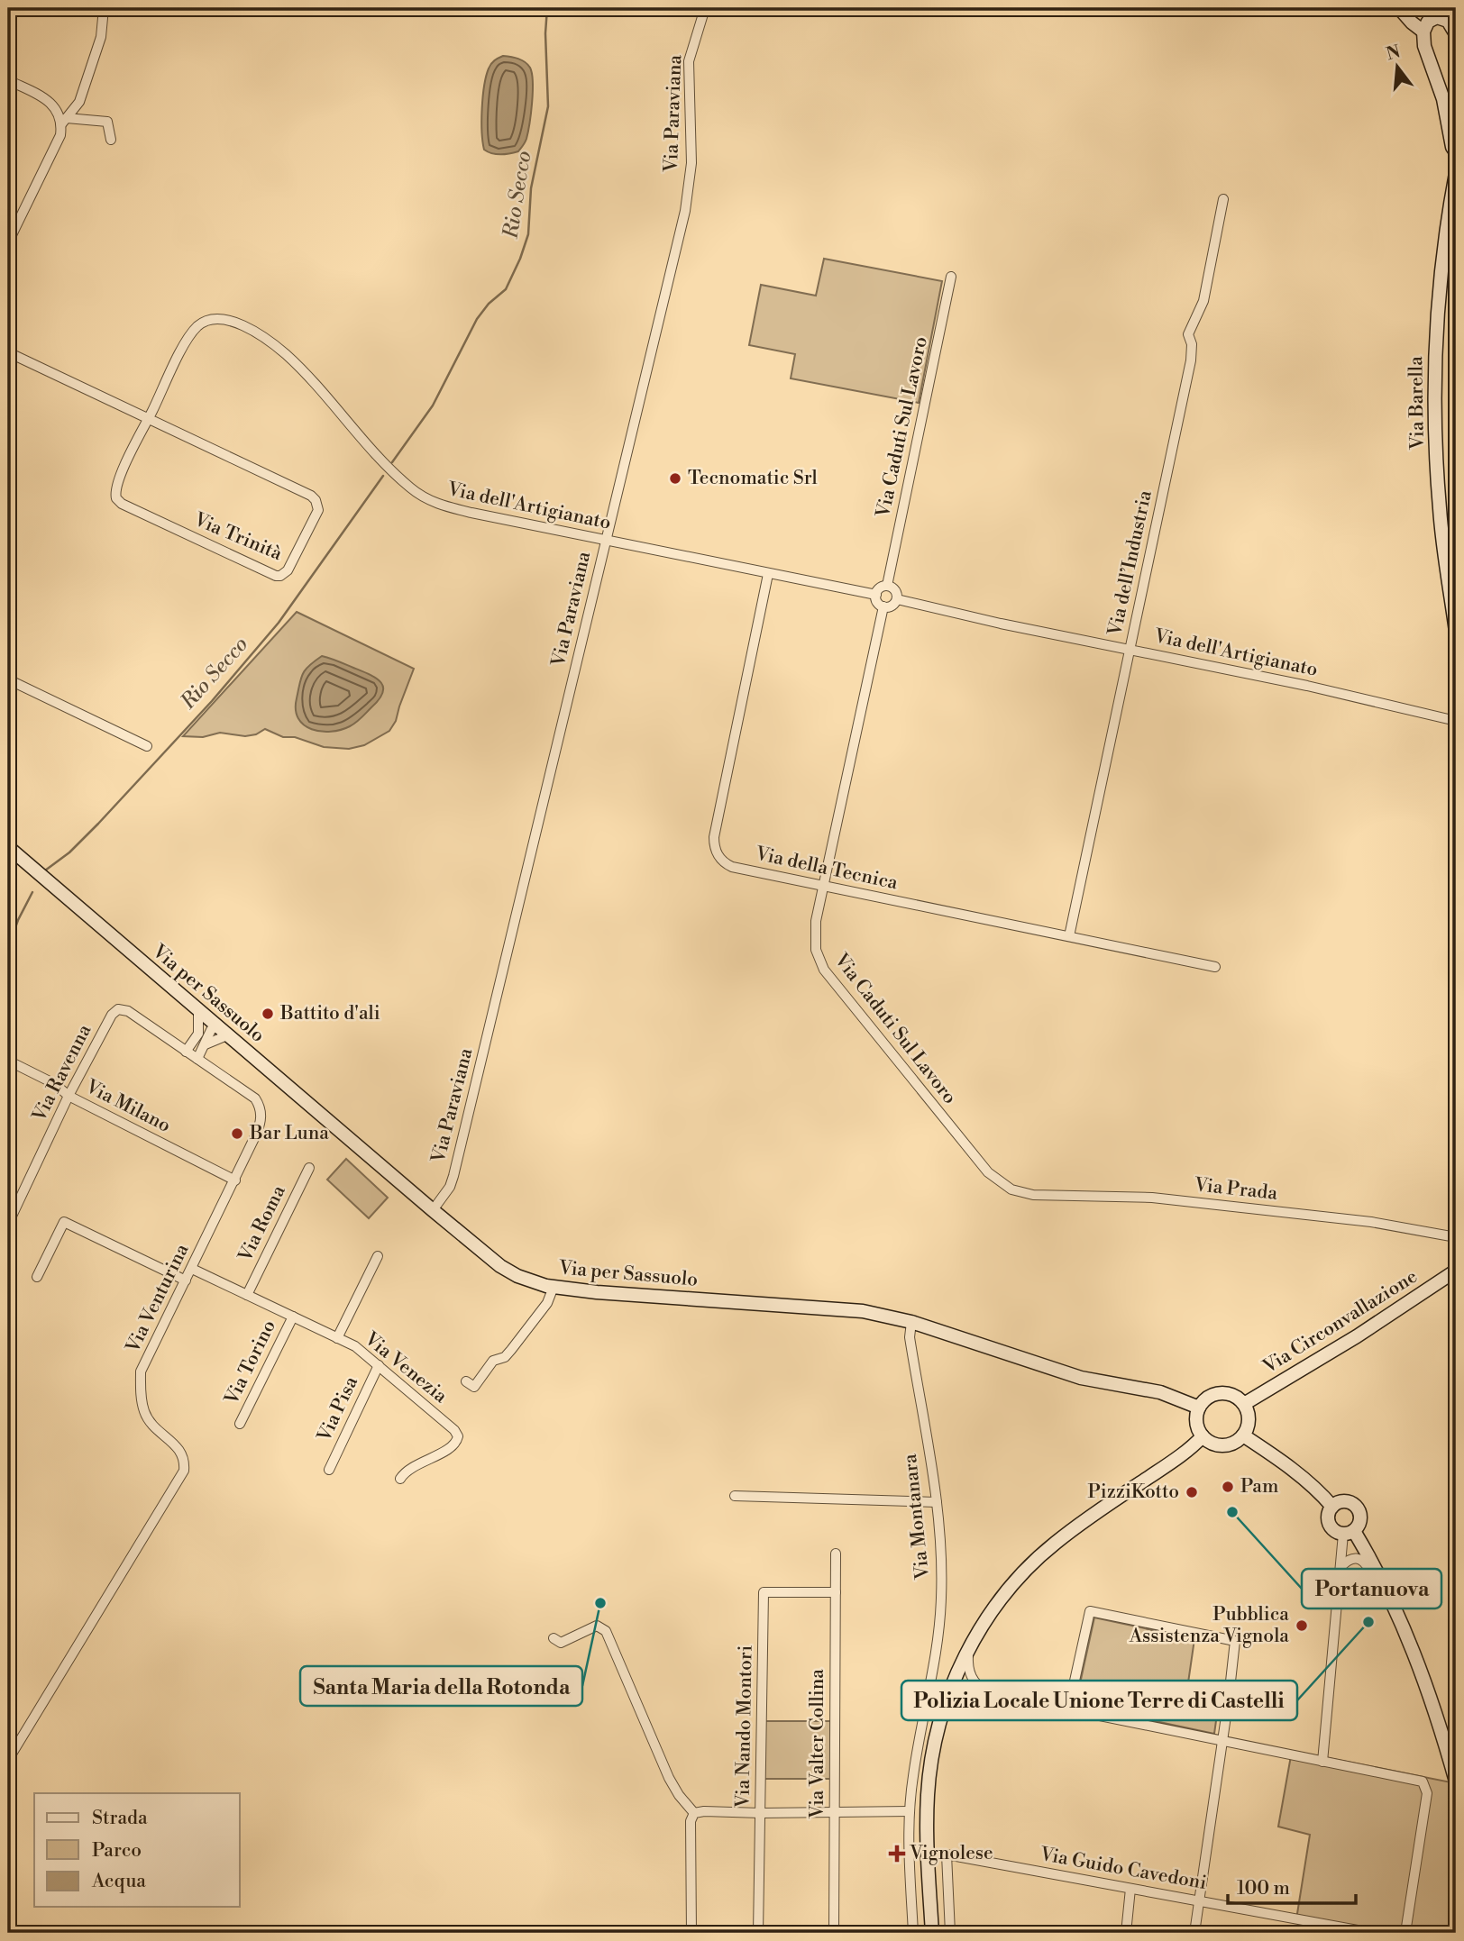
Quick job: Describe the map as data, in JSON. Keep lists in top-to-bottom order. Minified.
{"streets":{"main road":["Via Barella","Via per Sassuolo","Via Circonvallazione"],"street":["Via Paraviana","Via Caduti Sul Lavoro","Via dell'Artigianato","Via Trinità","Via dell’Industria","Via della Tecnica","Via Ravenna","Via Milano","Via Prada","Via Roma","Via Venturina","Via Torino","Via Venezia","Via Pisa","Via Montanara","Via Nando Montori","Via Valter Collina","Via Guido Cavedoni"]},"crossings":[["Via Paraviana","Via dell'Artigianato"],["Via Paraviana","Via per Sassuolo"],["Via Caduti Sul Lavoro","Via dell'Artigianato"],["Via Caduti Sul Lavoro","Via della Tecnica"],["Via Caduti Sul Lavoro","Via Prada"],["Via dell'Artigianato","Via Trinità"],["Via dell'Artigianato","Via dell’Industria"],["Via dell'Artigianato","Via della Tecnica"],["Via dell’Industria","Via della Tecnica"],["Via per Sassuolo","Via Circonvallazione"],["Via per Sassuolo","Via Montanara"],["Via Ravenna","Via Milano"],["Via Ravenna","Via Venturina"],["Via Milano","Via Venturina"],["Via Roma","Via Venezia"],["Via Venturina","Via Venezia"],["Via Torino","Via Venezia"],["Via Venezia","Via Pisa"],["Via Nando Montori","Via Valter Collina"]],"water":["Rio Secco"],"places":{"other":["Tecnomatic Srl","Battito d'ali","Bar Luna","Pam","PizziKotto","Portanuova","Santa Maria della Rotonda","Polizia Locale Unione Terre di Castelli","Pubblica Assistenza Vignola"],"health":["Vignolese"]},"legend":["Strada","Parco","Acqua"],"scale_bar":"100 m","north":"top"}
